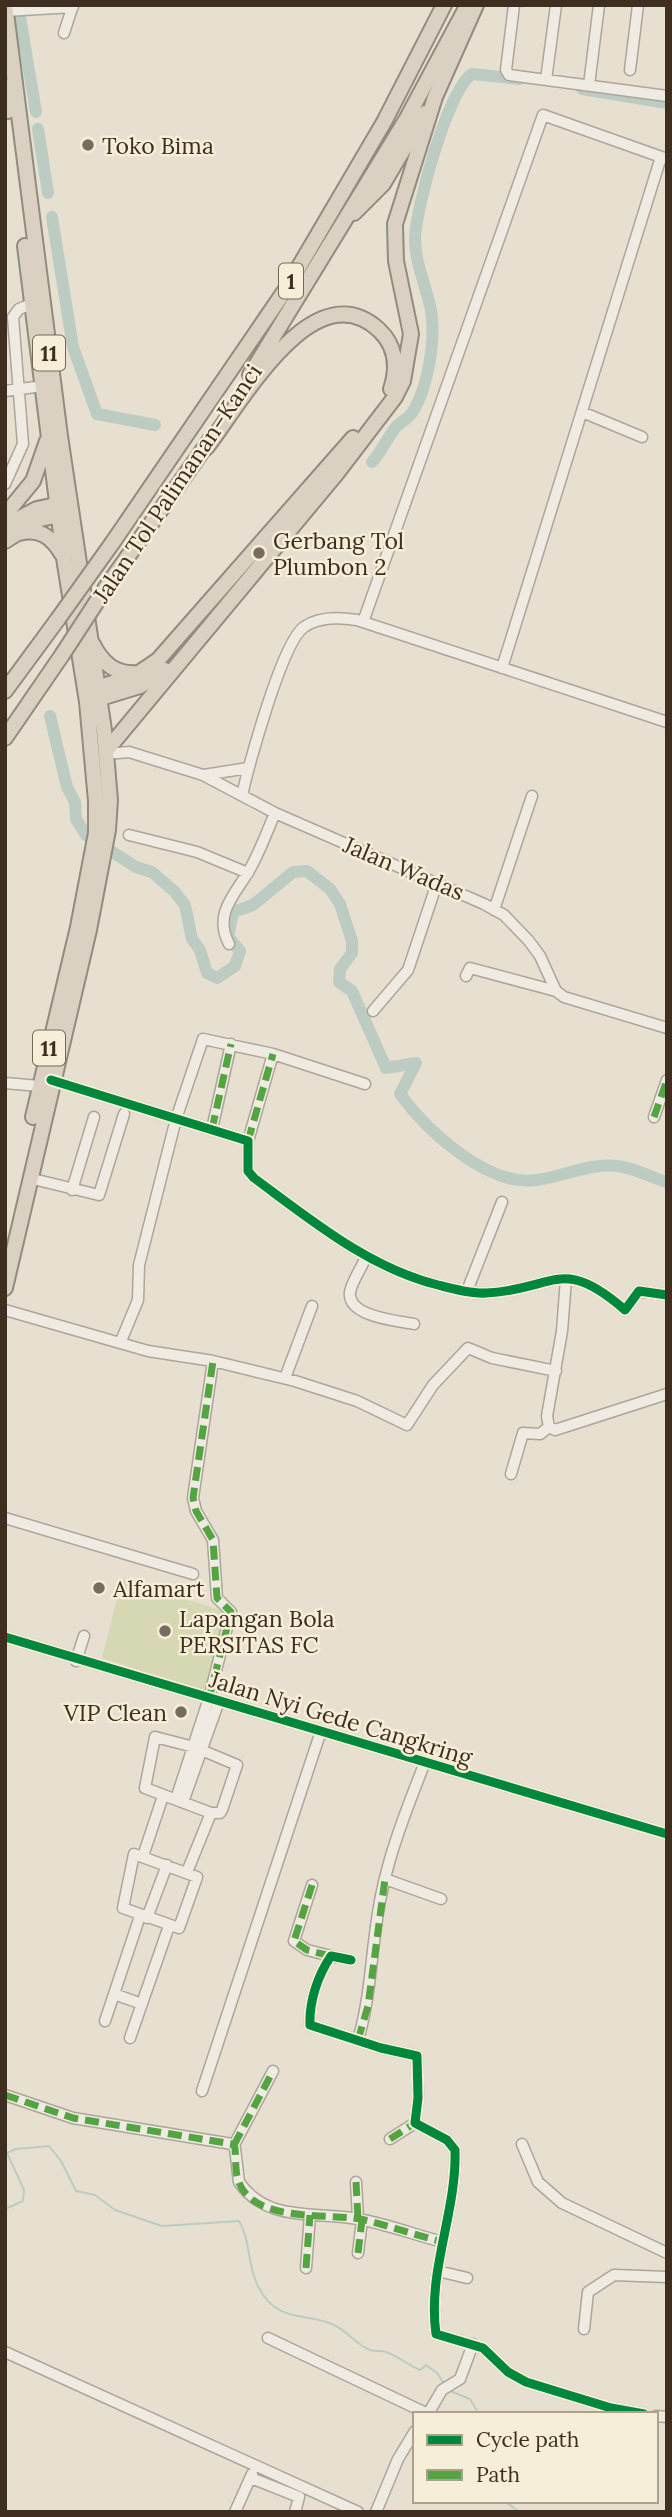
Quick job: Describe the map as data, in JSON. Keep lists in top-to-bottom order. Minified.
{"streets":{"highway":["1","11","Jalan Tol Palimanan–Kanci"],"street":["Jalan Wadas","Jalan Nyi Gede Cangkring"]},"crossings":[["11","Jalan Wadas"]],"places":["Toko Bima","Gerbang Tol Plumbon 2","Alfamart","Lapangan Bola PERSITAS FC","VIP Clean"],"legend":["Cycle path","Path"]}
